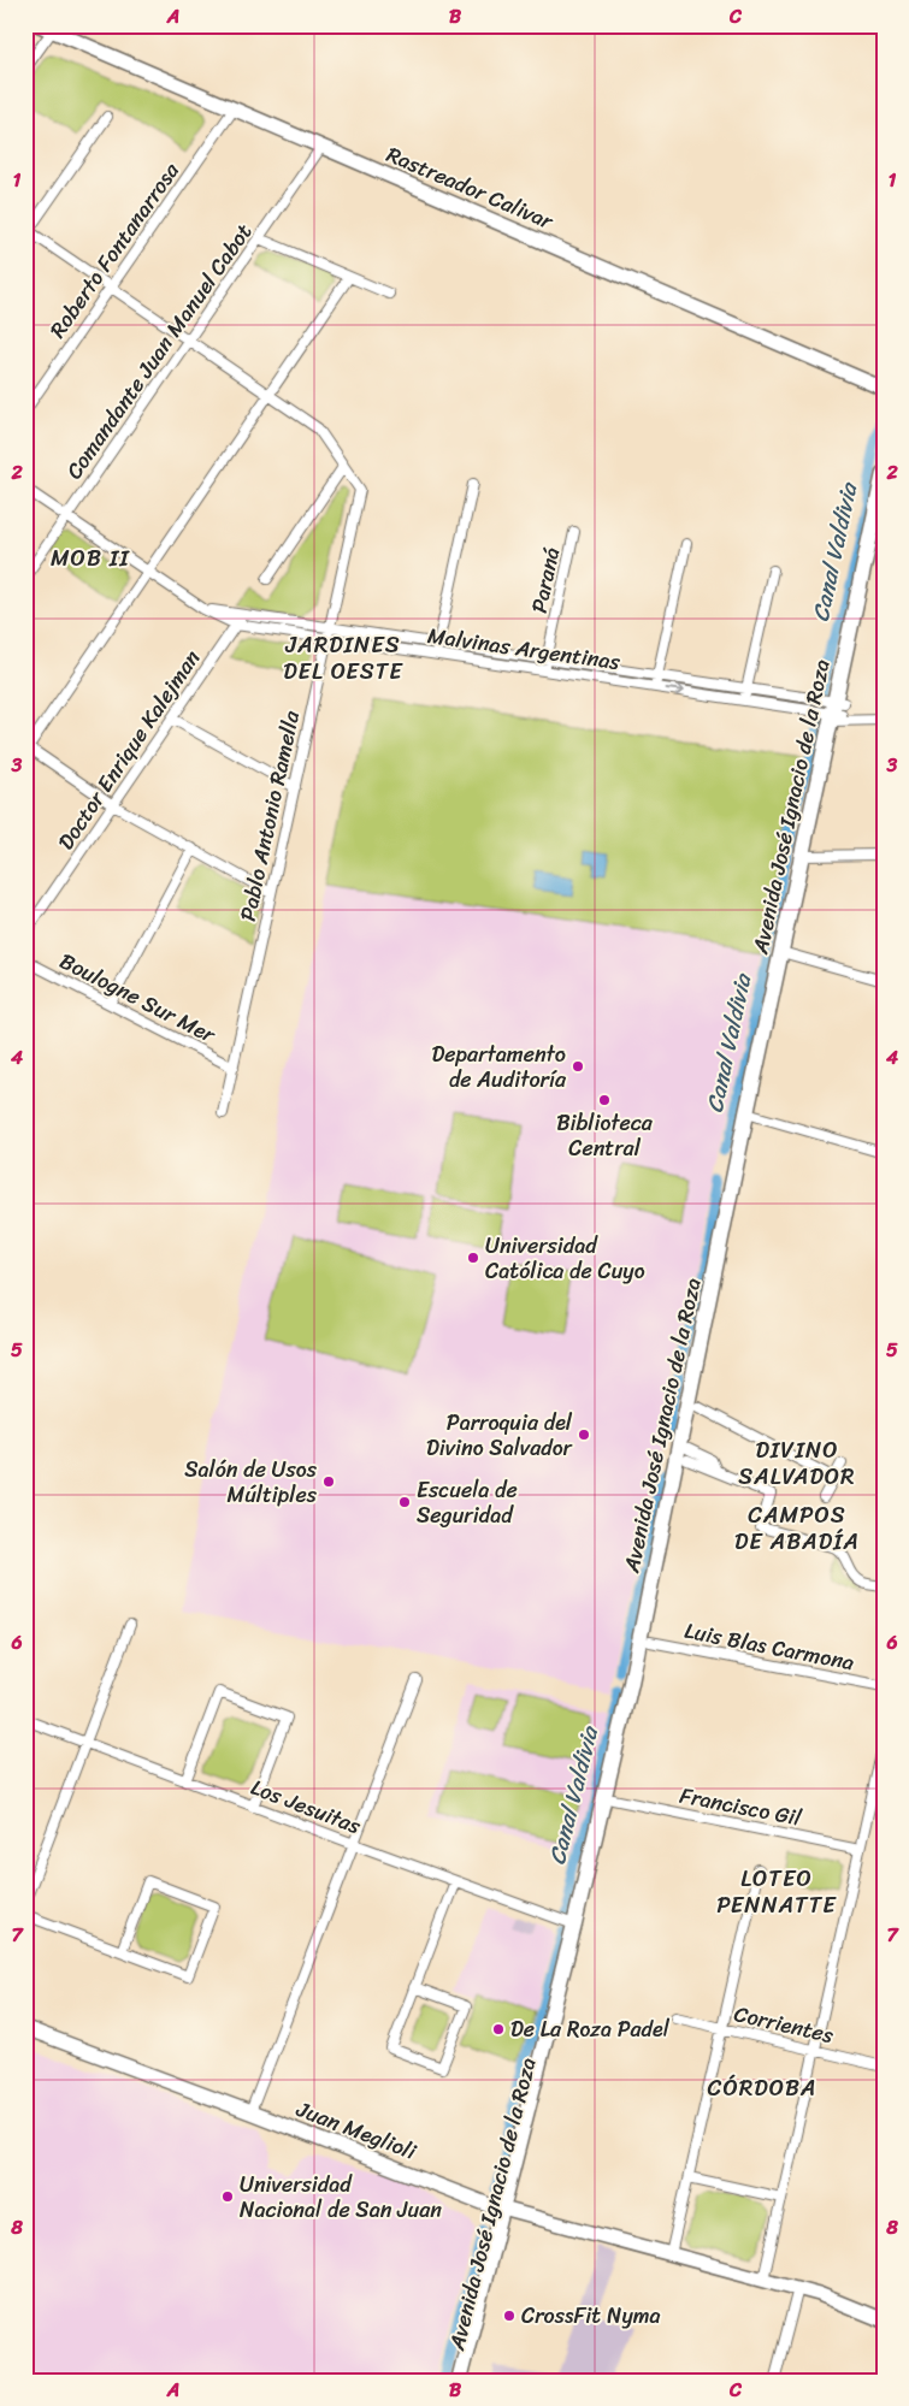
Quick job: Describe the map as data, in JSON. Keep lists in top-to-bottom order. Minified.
{"streets":{"main road":["Rastreador Calivar","Avenida José Ignacio de la Roza","Juan Meglioli"],"street":["Roberto Fontanarrosa","Comandante Juan Manuel Cabot","Paraná","Malvinas Argentinas","Doctor Enrique Kalejman","Pablo Antonio Ramella","Boulogne Sur Mer","Luis Blas Carmona","Los Jesuitas","Francisco Gil","Corrientes"]},"crossings":[["Rastreador Calivar","Roberto Fontanarrosa"],["Rastreador Calivar","Comandante Juan Manuel Cabot"],["Comandante Juan Manuel Cabot","Malvinas Argentinas"],["Paraná","Malvinas Argentinas"],["Malvinas Argentinas","Doctor Enrique Kalejman"],["Malvinas Argentinas","Avenida José Ignacio de la Roza"],["Malvinas Argentinas","Pablo Antonio Ramella"],["Avenida José Ignacio de la Roza","Luis Blas Carmona"],["Avenida José Ignacio de la Roza","Los Jesuitas"],["Avenida José Ignacio de la Roza","Francisco Gil"],["Avenida José Ignacio de la Roza","Juan Meglioli"],["Pablo Antonio Ramella","Boulogne Sur Mer"]],"districts":["MOB II","JARDINES DEL OESTE","DIVINO SALVADOR","CAMPOS DE ABADÍA","LOTEO PENNATTE","CÓRDOBA"],"water":["Canal Valdivia"],"places":["Departamento de Auditoría","Biblioteca Central","Universidad Católica de Cuyo","Parroquia del Divino Salvador","Salón de Usos Múltiples","Escuela de Seguridad","De La Roza Padel","Universidad Nacional de San Juan","CrossFit Nyma"],"grid":{"columns":["A","B","C"],"rows":["1","2","3","4","5","6","7","8"]}}
